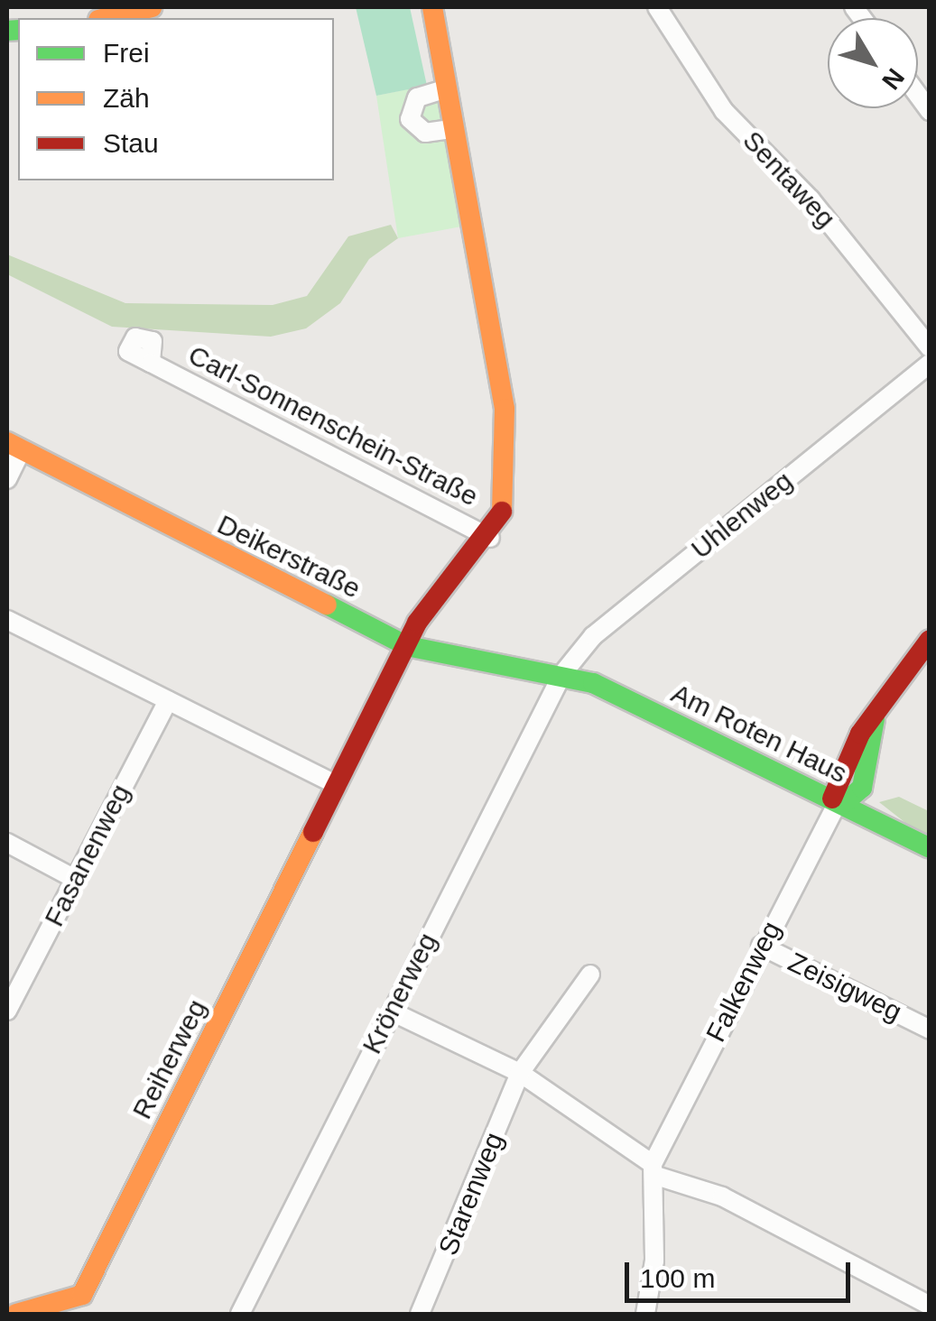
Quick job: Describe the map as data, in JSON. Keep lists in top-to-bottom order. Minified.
{"streets":{"main road":["Carl-Sonnenschein-Straße","Deikerstraße","Am Roten Haus","Reiherweg"],"street":["Sentaweg","Uhlenweg","Fasanenweg","Falkenweg","Zeisigweg","Krönerweg","Starenweg"]},"crossings":[["Carl-Sonnenschein-Straße","Deikerstraße"],["Carl-Sonnenschein-Straße","Reiherweg"],["Uhlenweg","Deikerstraße"],["Uhlenweg","Am Roten Haus"],["Uhlenweg","Krönerweg"],["Deikerstraße","Am Roten Haus"],["Deikerstraße","Krönerweg"],["Deikerstraße","Reiherweg"],["Am Roten Haus","Falkenweg"],["Am Roten Haus","Krönerweg"],["Falkenweg","Zeisigweg"]],"legend":["Frei","Zäh","Stau"],"scale_bar":"100 m","north":"bottom right"}
